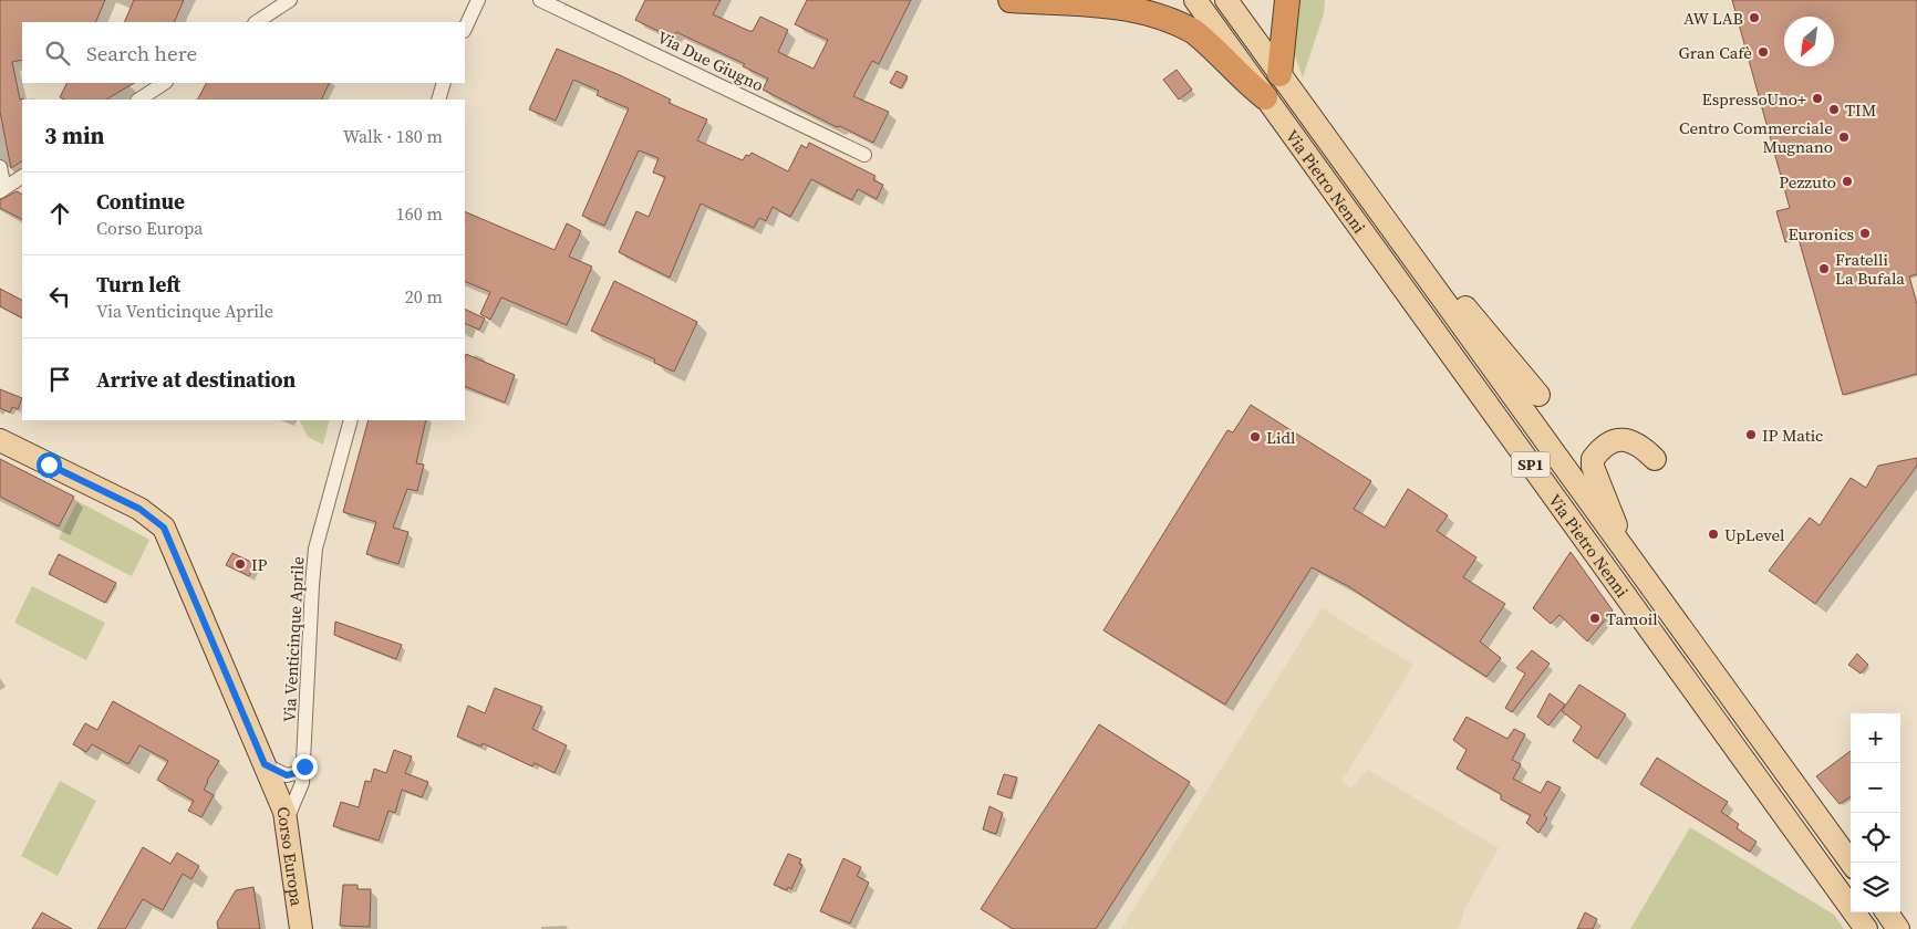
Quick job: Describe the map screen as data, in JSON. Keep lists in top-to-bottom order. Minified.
{"streets":{"main road":["Via Pietro Nenni","SP1","Corso Europa"],"street":["Via Due Giugno","Via Venticinque Aprile"]},"crossings":[["Via Venticinque Aprile","Corso Europa"]],"places":["AW LAB","Gran Cafè","EspressoUno+","TIM","Centro Commerciale Mugnano","Pezzuto","Euronics","Fratelli La Bufala","IP Matic","Lidl","UpLevel","IP","Tamoil"],"north":"bottom left","page":{"search":"Search here","heading":["3 min","Walk · 180 m"],"list":[["Continue","Corso Europa","160 m"],["Turn left","Via Venticinque Aprile","20 m"],"Arrive at destination"],"map_buttons":["+","−"]}}
